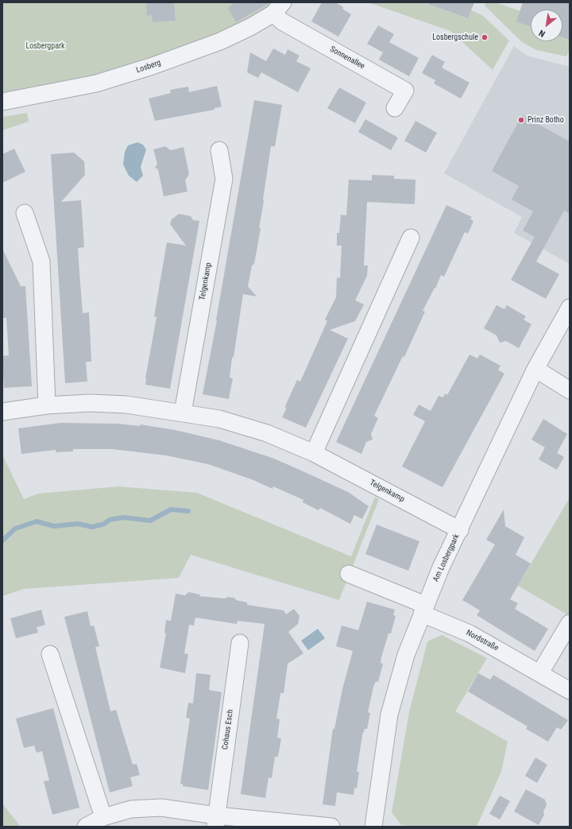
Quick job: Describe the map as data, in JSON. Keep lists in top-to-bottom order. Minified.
{"streets":{"street":["Sonnenallee","Losberg","Telgenkamp","Am Losbergpark","Nordstraße","Cohaus Esch"]},"crossings":[["Sonnenallee","Losberg"],["Telgenkamp","Am Losbergpark"],["Am Losbergpark","Nordstraße"]],"parks":["Losbergpark"],"places":["Losbergschule","Prinz Botho"],"north":"bottom left"}
